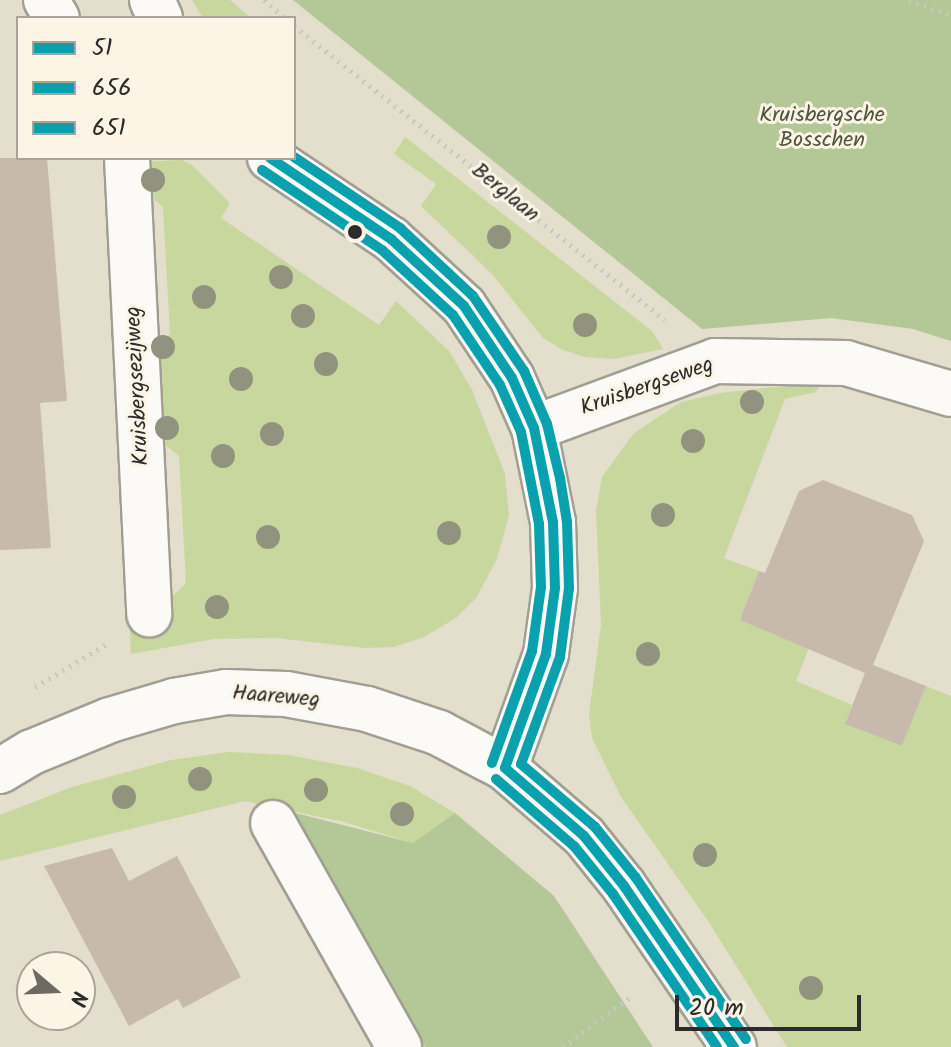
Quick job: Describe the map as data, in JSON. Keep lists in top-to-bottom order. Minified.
{"streets":{"street":["Kruisbergsezijweg","Kruisbergseweg","Haareweg"],"path":["Berglaan"]},"crossings":[["Berglaan","Kruisbergseweg"]],"parks":["Kruisbergsche Bosschen"],"lines":["transit line 651","transit line 51","transit line 656"],"legend":["51","656","651"],"scale_bar":"20 m","north":"right"}
